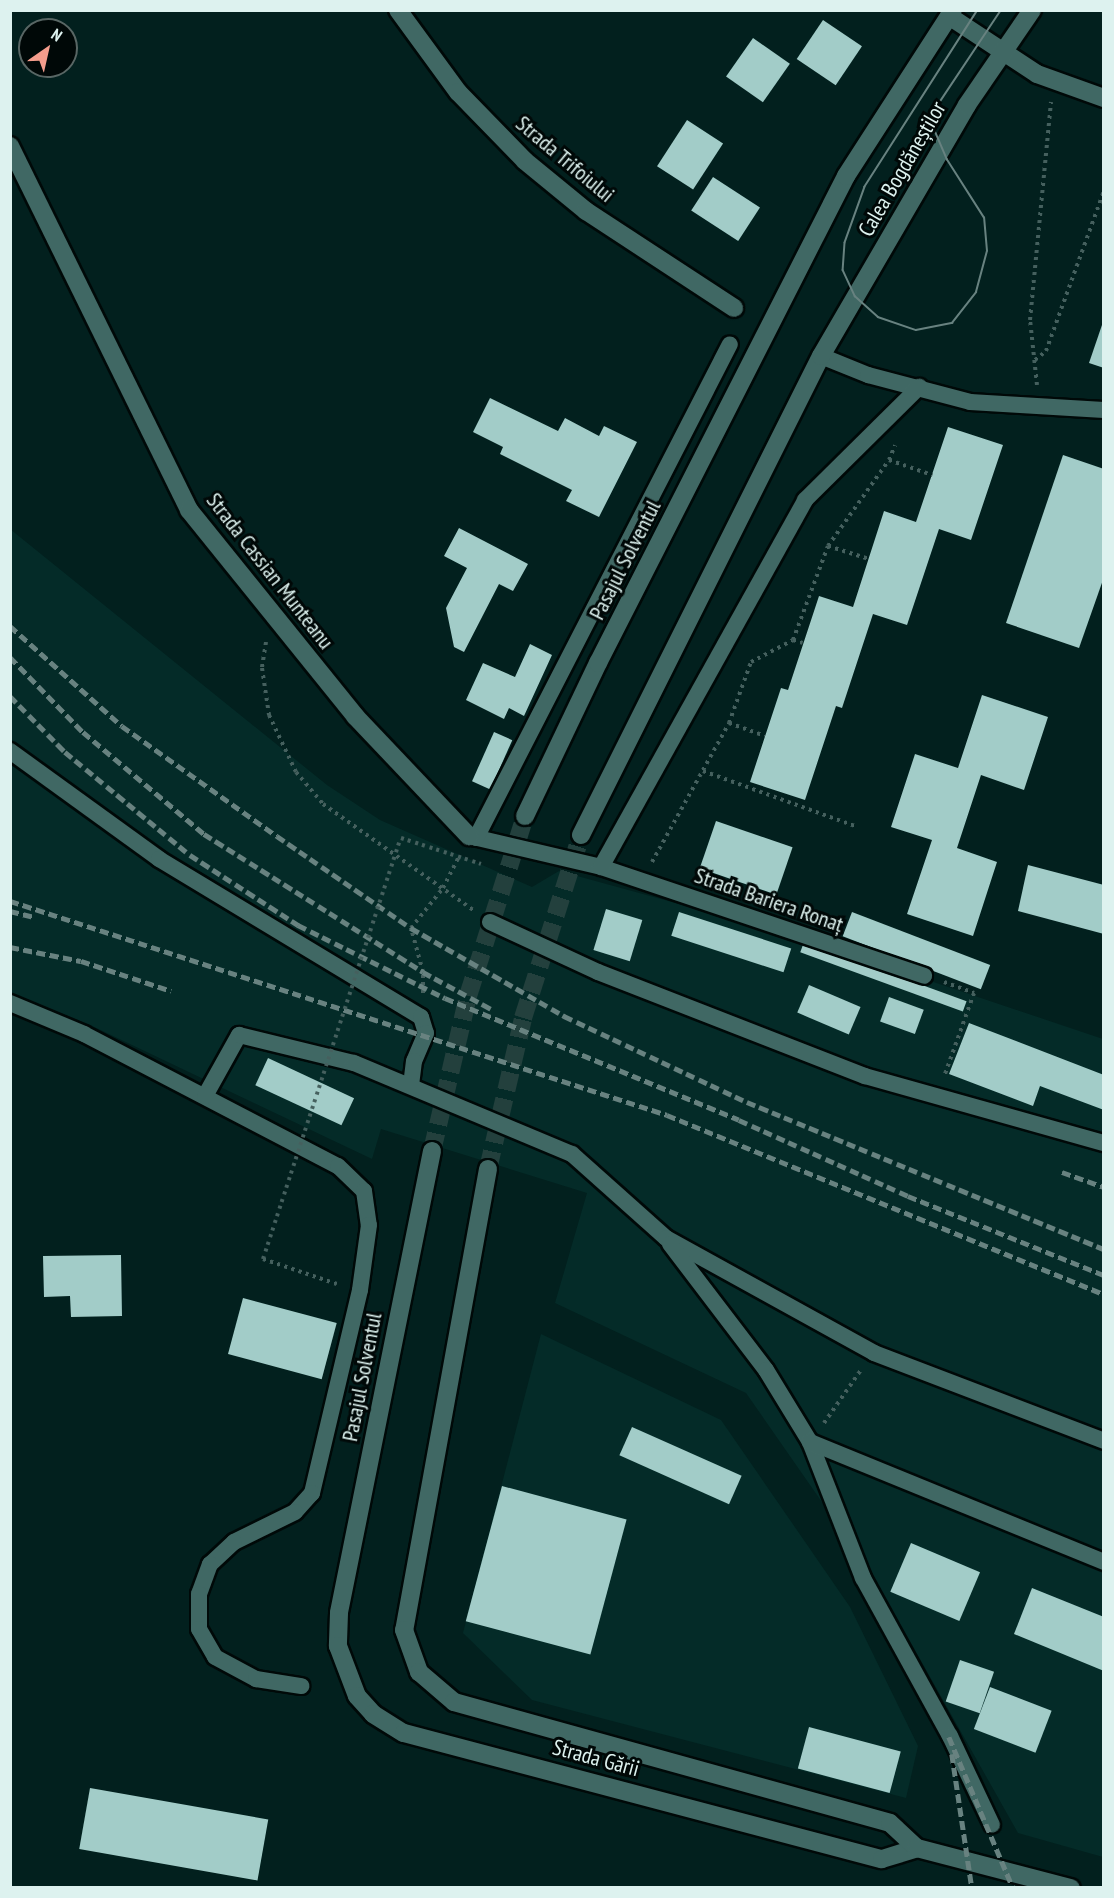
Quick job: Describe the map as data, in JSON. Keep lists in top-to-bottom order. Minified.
{"streets":{"main road":["Strada Trifoiului","Calea Bogdăneștilor","Pasajul Solventul","Strada Cassian Munteanu","Strada Gării"],"lane":["Strada Bariera Ronaț"]},"crossings":[["Calea Bogdăneștilor","Pasajul Solventul"],["Pasajul Solventul","Strada Gării"]],"north":"top right"}
